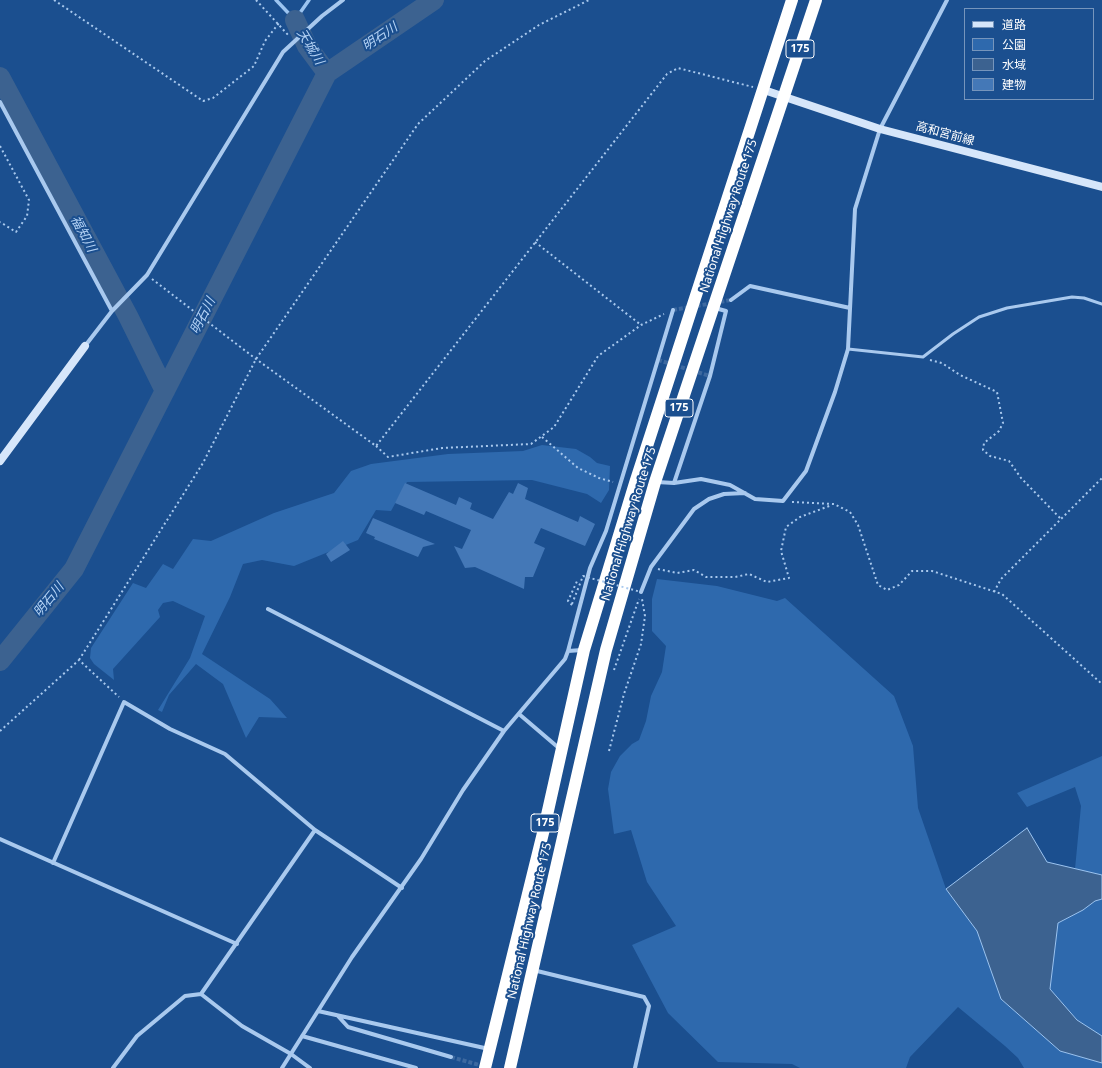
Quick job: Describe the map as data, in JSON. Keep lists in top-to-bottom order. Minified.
{"streets":{"highway":["175","National Highway Route 175"],"street":["高和宮前線"]},"crossings":[["高和宮前線","National Highway Route 175"]],"water":["明石川","天城川","福知川"],"legend":["道路","公園","水域","建物"]}
